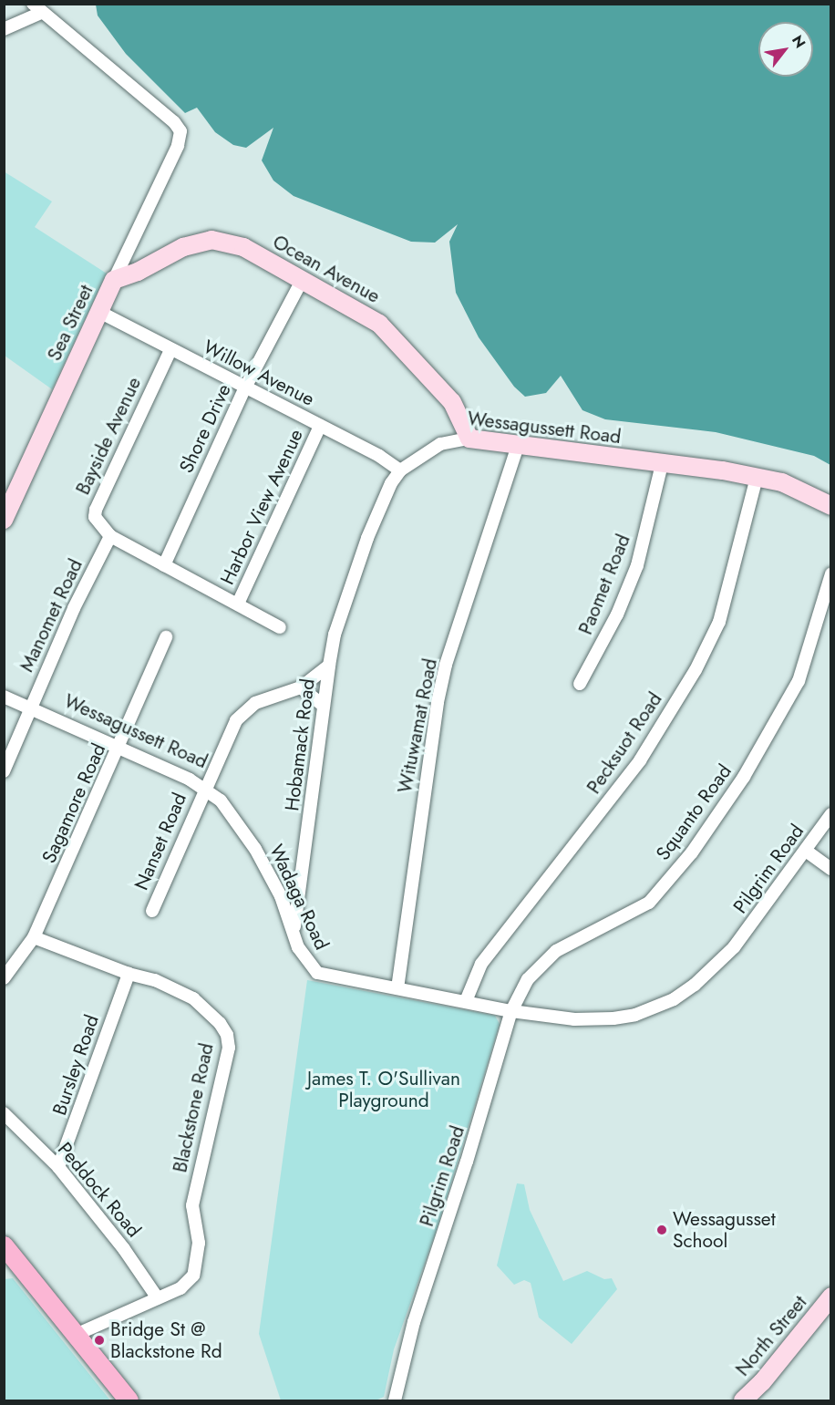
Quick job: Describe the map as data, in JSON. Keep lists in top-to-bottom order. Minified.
{"streets":{"street":["Ocean Avenue","Sea Street","Willow Avenue","Wessagussett Road","Shore Drive","Bayside Avenue","Harbor View Avenue","Paomet Road","Manomet Road","Wituwamat Road","Pecksuot Road","Hobamack Road","Sagamore Road","Squanto Road","Nanset Road","Pilgrim Road","Wadaga Road","Bursley Road","Blackstone Road","Peddock Road","North Street"]},"crossings":[["Ocean Avenue","Sea Street"],["Ocean Avenue","Wessagussett Road"],["Ocean Avenue","Shore Drive"],["Sea Street","Willow Avenue"],["Willow Avenue","Wessagussett Road"],["Willow Avenue","Shore Drive"],["Willow Avenue","Bayside Avenue"],["Willow Avenue","Harbor View Avenue"],["Wessagussett Road","Paomet Road"],["Wessagussett Road","Manomet Road"],["Wessagussett Road","Wituwamat Road"],["Wessagussett Road","Pecksuot Road"],["Wessagussett Road","Hobamack Road"],["Wessagussett Road","Sagamore Road"],["Wessagussett Road","Nanset Road"],["Wessagussett Road","Wadaga Road"],["Bayside Avenue","Manomet Road"],["Wituwamat Road","Wadaga Road"],["Pecksuot Road","Wadaga Road"],["Hobamack Road","Wadaga Road"],["Sagamore Road","Blackstone Road"],["Squanto Road","Pilgrim Road"],["Squanto Road","Wadaga Road"],["Nanset Road","Wadaga Road"],["Pilgrim Road","Wadaga Road"],["Bursley Road","Blackstone Road"],["Bursley Road","Peddock Road"],["Blackstone Road","Peddock Road"]],"parks":["James T. O'Sullivan Playground"],"places":["Wessagusset School","Bridge St @ Blackstone Rd"],"north":"top right"}
